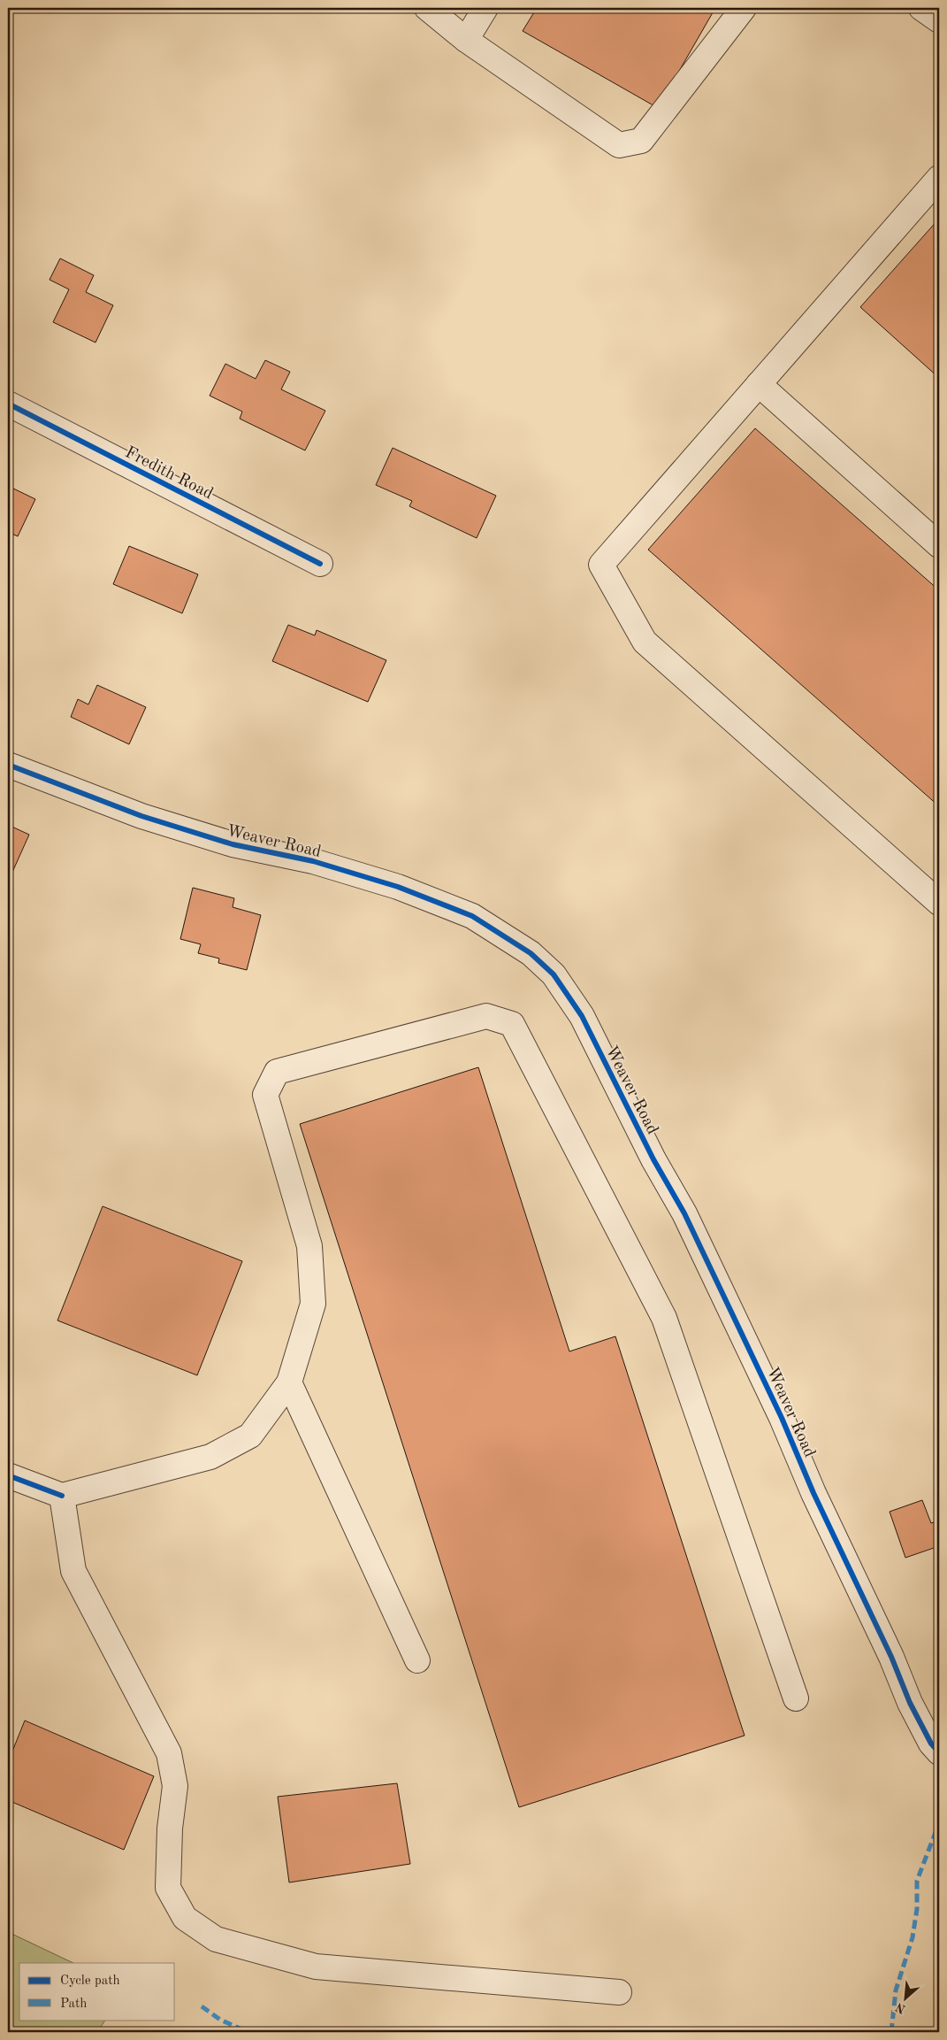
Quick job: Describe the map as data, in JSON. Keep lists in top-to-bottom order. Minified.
{"streets":{"street":["Fredith Road","Weaver Road"]},"legend":["Cycle path","Path"],"north":"bottom left"}
